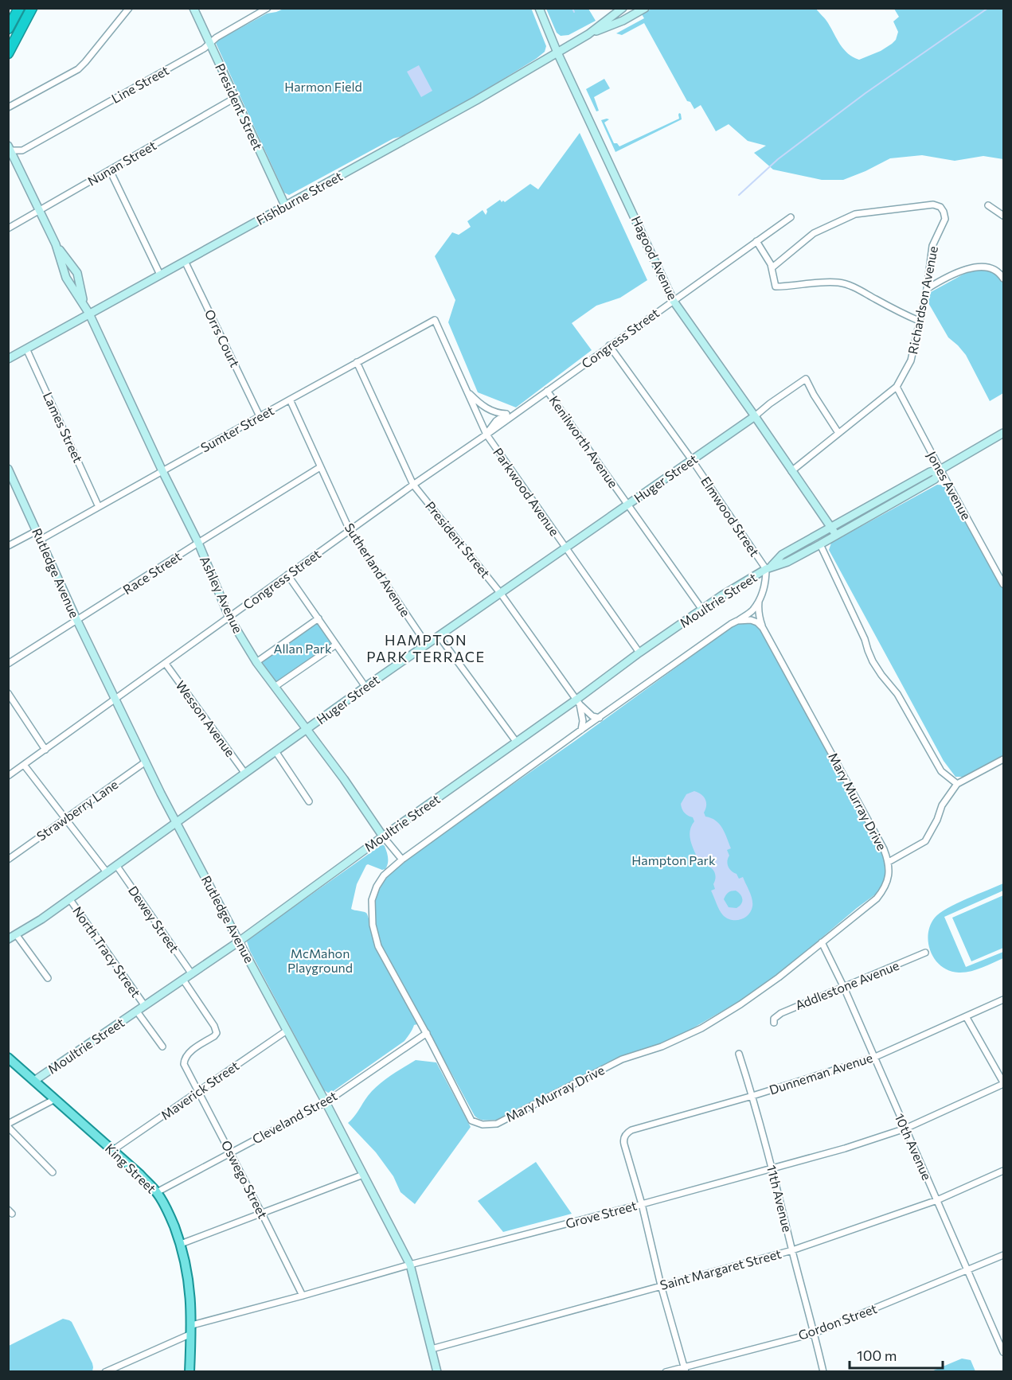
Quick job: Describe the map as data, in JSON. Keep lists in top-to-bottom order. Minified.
{"streets":{"main road":["King Street"],"street":["Line Street","President Street","Nunan Street","Fishburne Street","Hagood Avenue","Richardson Avenue","Orrs Court","Congress Street","Lames Street","Sumter Street","Kenilworth Avenue","Huger Street","Jones Avenue","Parkwood Avenue","Elmwood Street","Sutherland Avenue","Rutledge Avenue","Race Street","Ashley Avenue","Moultrie Street","Wesson Avenue","Mary Murray Drive","Strawberry Lane","Dewey Street","North Tracy Street","Addlestone Avenue","Dunneman Avenue","Maverick Street","Cleveland Street","10th Avenue","Oswego Street","11th Avenue","Grove Street","Saint Margaret Street","Gordon Street"]},"crossings":[["Line Street","President Street"],["Line Street","Ashley Avenue"],["President Street","Nunan Street"],["President Street","Fishburne Street"],["President Street","Congress Street"],["President Street","Sumter Street"],["President Street","Huger Street"],["President Street","Moultrie Street"],["President Street","Mary Murray Drive"],["Nunan Street","Ashley Avenue"],["Fishburne Street","Hagood Avenue"],["Fishburne Street","Orrs Court"],["Fishburne Street","Lames Street"],["Fishburne Street","Ashley Avenue"],["Hagood Avenue","Richardson Avenue"],["Hagood Avenue","Congress Street"],["Hagood Avenue","Huger Street"],["Hagood Avenue","Moultrie Street"],["Richardson Avenue","Huger Street"],["Richardson Avenue","Jones Avenue"],["Orrs Court","Sumter Street"],["Congress Street","Kenilworth Avenue"],["Congress Street","Parkwood Avenue"],["Congress Street","Elmwood Street"],["Congress Street","Sutherland Avenue"],["Congress Street","Rutledge Avenue"],["Congress Street","Ashley Avenue"],["Congress Street","Wesson Avenue"],["Lames Street","Sumter Street"],["Sumter Street","Parkwood Avenue"],["Sumter Street","Sutherland Avenue"],["Sumter Street","Rutledge Avenue"],["Sumter Street","Ashley Avenue"],["Kenilworth Avenue","Huger Street"],["Kenilworth Avenue","Moultrie Street"],["Huger Street","Parkwood Avenue"],["Huger Street","Elmwood Street"],["Huger Street","Sutherland Avenue"],["Huger Street","Rutledge Avenue"],["Huger Street","Ashley Avenue"],["Huger Street","Wesson Avenue"],["Huger Street","Dewey Street"],["Huger Street","North Tracy Street"],["Jones Avenue","Moultrie Street"],["Parkwood Avenue","Moultrie Street"],["Elmwood Street","Moultrie Street"],["Elmwood Street","Mary Murray Drive"],["Sutherland Avenue","Race Street"],["Rutledge Avenue","Race Street"],["Rutledge Avenue","Moultrie Street"],["Rutledge Avenue","Strawberry Lane"],["Rutledge Avenue","Maverick Street"],["Rutledge Avenue","Cleveland Street"],["Rutledge Avenue","Grove Street"],["Rutledge Avenue","Saint Margaret Street"],["Race Street","Ashley Avenue"],["Ashley Avenue","Moultrie Street"],["Ashley Avenue","Mary Murray Drive"],["Moultrie Street","Dewey Street"],["Moultrie Street","North Tracy Street"],["Moultrie Street","King Street"],["Moultrie Street","Oswego Street"],["Mary Murray Drive","Cleveland Street"],["Mary Murray Drive","10th Avenue"],["Addlestone Avenue","10th Avenue"],["Dunneman Avenue","10th Avenue"],["Dunneman Avenue","11th Avenue"],["Dunneman Avenue","Grove Street"],["Maverick Street","King Street"],["Maverick Street","Oswego Street"],["Cleveland Street","King Street"],["Cleveland Street","Oswego Street"],["10th Avenue","Grove Street"],["10th Avenue","Saint Margaret Street"],["10th Avenue","Gordon Street"],["King Street","Grove Street"],["Oswego Street","Grove Street"],["11th Avenue","Grove Street"],["11th Avenue","Saint Margaret Street"],["11th Avenue","Gordon Street"]],"districts":["HAMPTON PARK TERRACE"],"parks":["Harmon Field","Allan Park","Hampton Park","McMahon Playground"],"scale_bar":"100 m"}
